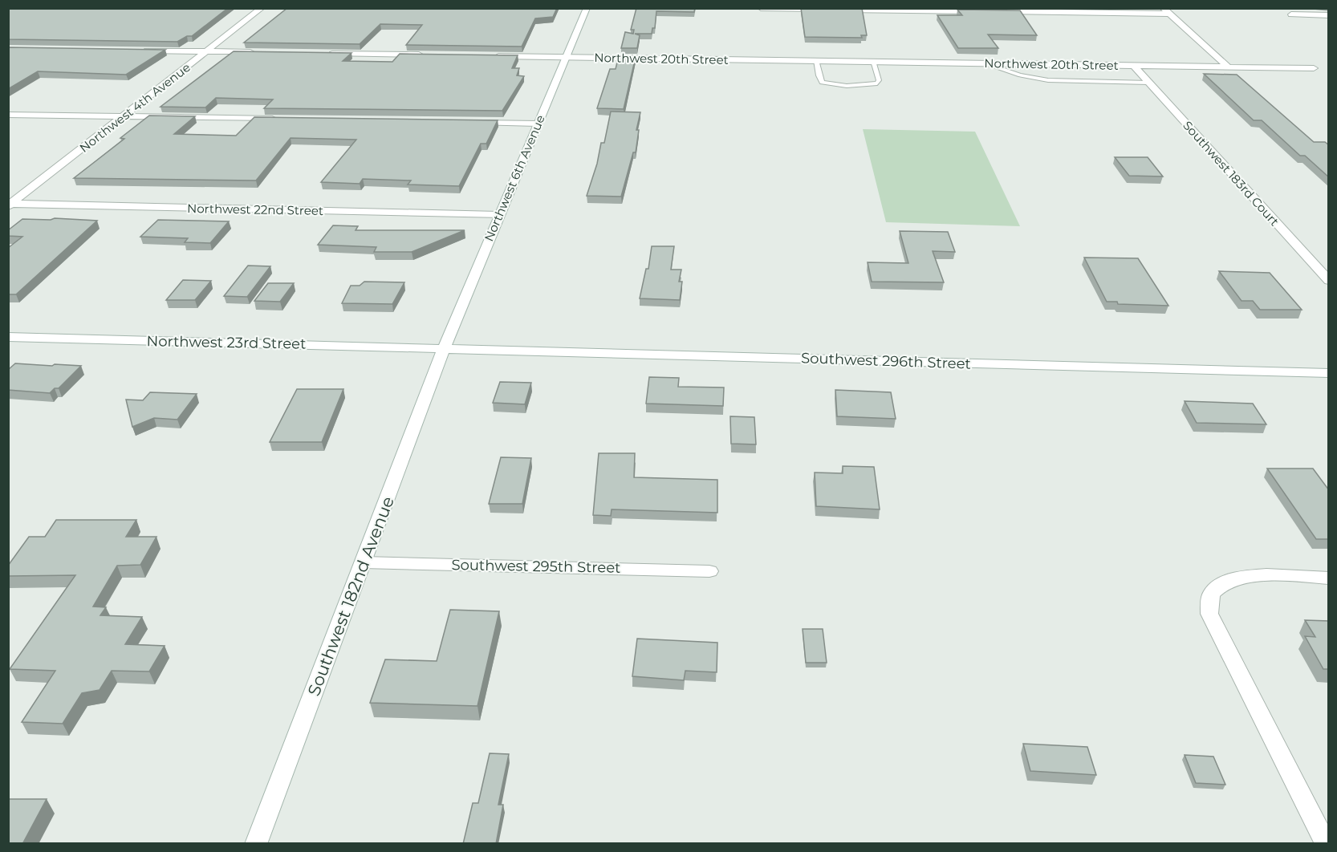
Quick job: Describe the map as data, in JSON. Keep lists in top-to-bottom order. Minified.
{"streets":{"street":["Northwest 20th Street","Northwest 4th Avenue","Southwest 183rd Court","Northwest 6th Avenue","Northwest 22nd Street","Northwest 23rd Street","Southwest 296th Street","Southwest 295th Street","Southwest 182nd Avenue"]},"crossings":[["Northwest 20th Street","Southwest 183rd Court"],["Northwest 20th Street","Northwest 6th Avenue"],["Northwest 4th Avenue","Northwest 22nd Street"],["Northwest 6th Avenue","Northwest 22nd Street"],["Northwest 6th Avenue","Northwest 23rd Street"],["Northwest 6th Avenue","Southwest 296th Street"],["Northwest 6th Avenue","Southwest 182nd Avenue"],["Northwest 23rd Street","Southwest 296th Street"],["Northwest 23rd Street","Southwest 182nd Avenue"],["Southwest 296th Street","Southwest 182nd Avenue"],["Southwest 295th Street","Southwest 182nd Avenue"]]}
